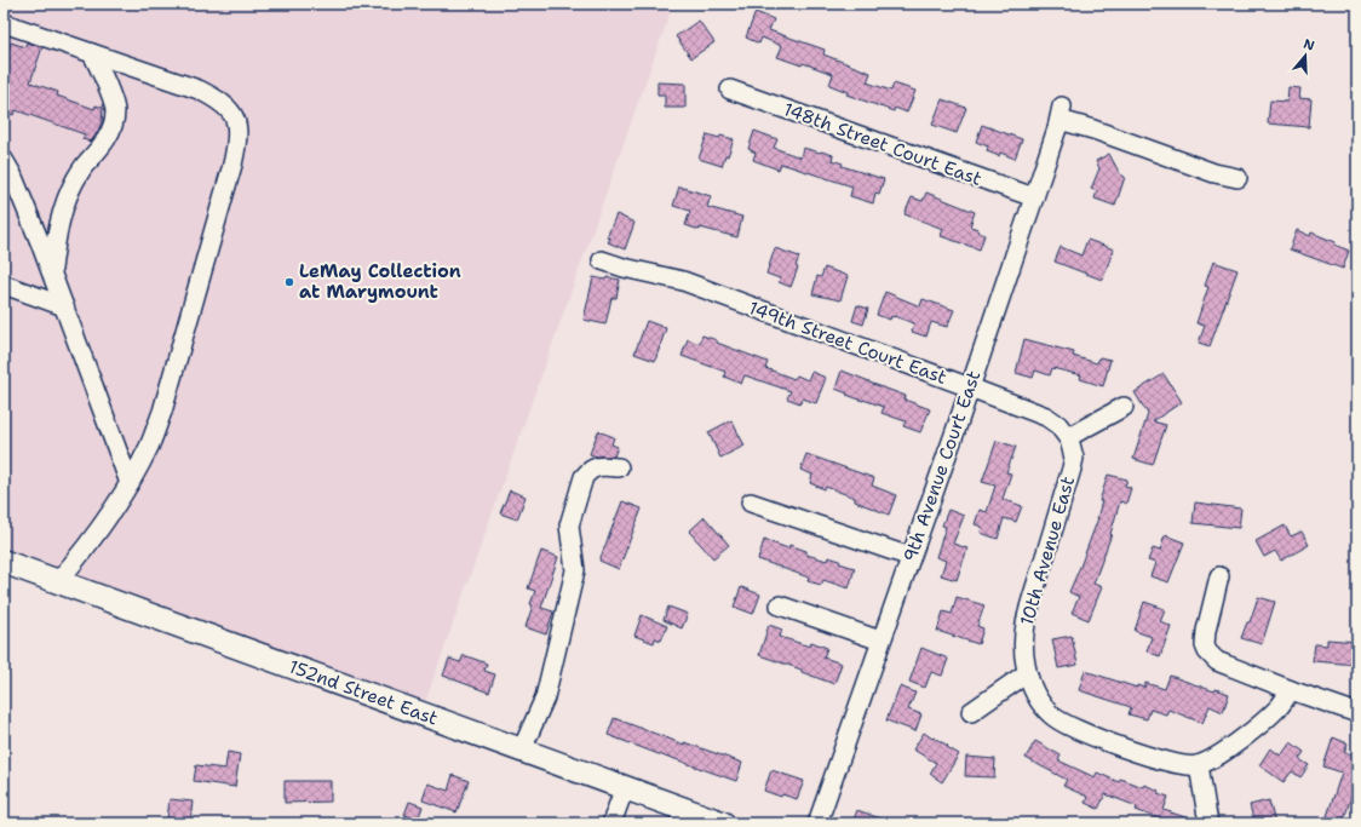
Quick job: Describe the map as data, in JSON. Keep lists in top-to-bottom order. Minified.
{"streets":{"main road":["152nd Street East"],"street":["148th Street Court East","149th Street Court East","9th Avenue Court East","10th Avenue East"]},"crossings":[["148th Street Court East","9th Avenue Court East"],["149th Street Court East","9th Avenue Court East"],["149th Street Court East","10th Avenue East"]],"places":["LeMay Collection at Marymount"],"north":"top"}
